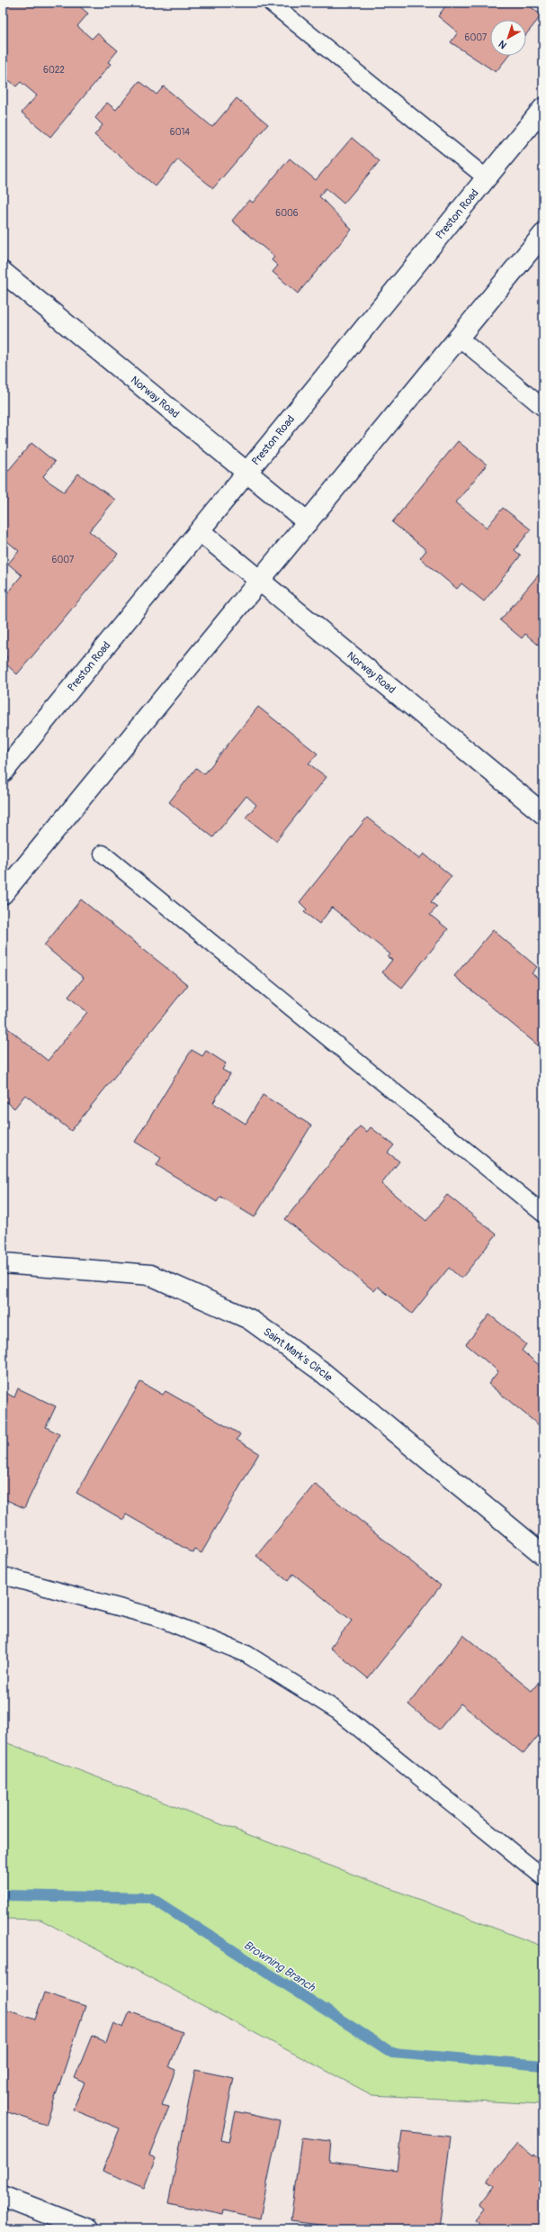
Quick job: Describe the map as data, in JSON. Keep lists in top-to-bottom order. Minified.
{"streets":{"main road":["Preston Road","Norway Road","Saint Mark's Circle"]},"crossings":[["Preston Road","Norway Road"]],"water":["Browning Branch"],"house_numbers":["6007","6022","6014","6006","6007"],"north":"bottom left"}
